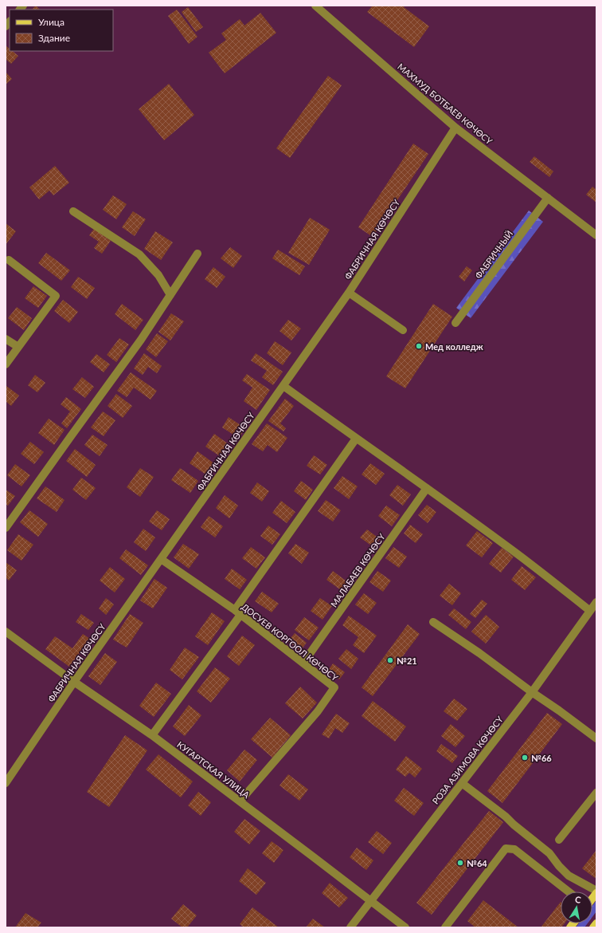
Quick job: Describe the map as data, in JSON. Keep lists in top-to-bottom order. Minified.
{"streets":{"street":["МАХМУД БОТБАЕВ КӨЧӨСҮ","ФАБРИЧНАЯ КӨЧӨСҮ","ФАБРИЧНЫЙ","МАЛАБАЕВ КӨЧӨСҮ","ДОСУЕВ КОРГООЛ КӨЧӨСҮ","РОЗА АЗИМОВА КӨЧӨСҮ","КУГАРТСКАЯ УЛИЦА"]},"crossings":[["МАХМУД БОТБАЕВ КӨЧӨСҮ","ФАБРИЧНАЯ КӨЧӨСҮ"],["МАХМУД БОТБАЕВ КӨЧӨСҮ","ФАБРИЧНЫЙ"],["ФАБРИЧНАЯ КӨЧӨСҮ","ДОСУЕВ КОРГООЛ КӨЧӨСҮ"],["ФАБРИЧНАЯ КӨЧӨСҮ","КУГАРТСКАЯ УЛИЦА"],["МАЛАБАЕВ КӨЧӨСҮ","ДОСУЕВ КОРГООЛ КӨЧӨСҮ"],["ДОСУЕВ КОРГООЛ КӨЧӨСҮ","КУГАРТСКАЯ УЛИЦА"],["РОЗА АЗИМОВА КӨЧӨСҮ","КУГАРТСКАЯ УЛИЦА"]],"places":["Мед колледж","№21","№66","№64"],"legend":["Улица","Здание"],"north":"top"}
